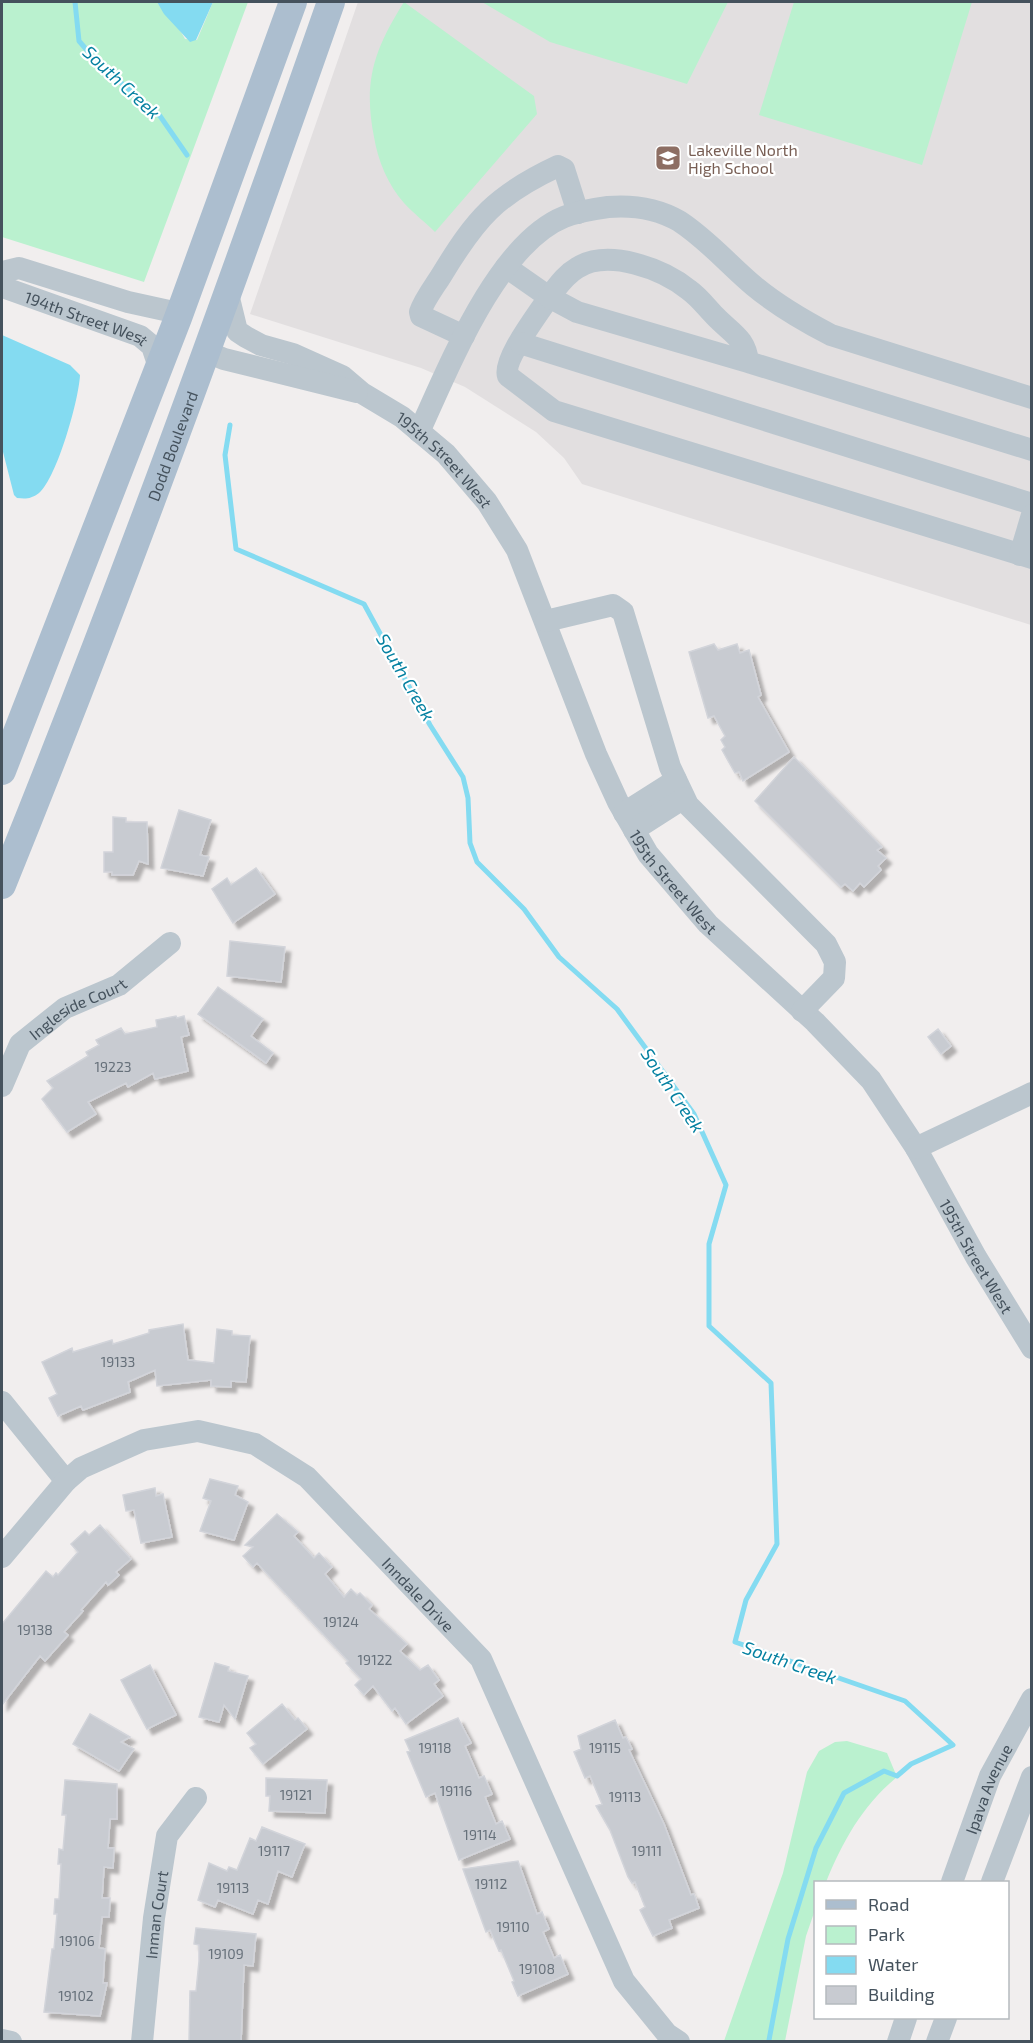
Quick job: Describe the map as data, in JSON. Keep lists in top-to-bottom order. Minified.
{"streets":{"main road":["Dodd Boulevard"],"street":["194th Street West","195th Street West","Ingleside Court","Inndale Drive","Ipava Avenue","Inman Court"]},"crossings":[["Dodd Boulevard","195th Street West"]],"water":["South Creek"],"places":{"school or university":["Lakeville North High School"]},"house_numbers":["19223","19133","19124","19138","19122","19118","19115","19116","19121","19113","19114","19117","19111","19112","19113","19110","19106","19109","19108","19102"],"legend":["Road","Park","Water","Building"]}
